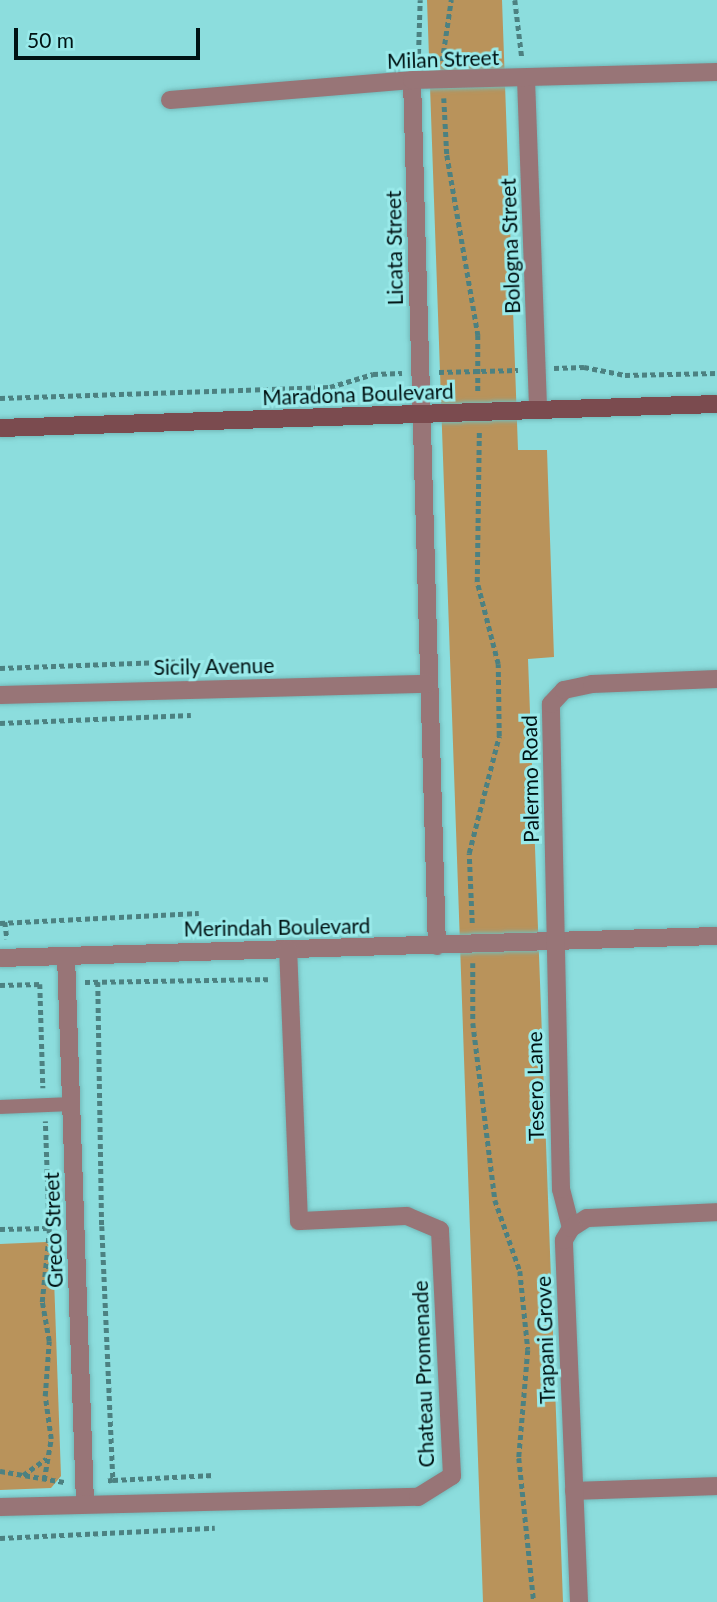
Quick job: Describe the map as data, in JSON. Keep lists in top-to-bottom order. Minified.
{"streets":{"street":["Milan Street","Bologna Street","Licata Street","Maradona Boulevard","Sicily Avenue","Palermo Road","Merindah Boulevard","Tesero Lane","Greco Street","Trapani Grove","Chateau Promenade"]},"crossings":[["Milan Street","Bologna Street"],["Milan Street","Licata Street"],["Bologna Street","Maradona Boulevard"],["Licata Street","Maradona Boulevard"],["Licata Street","Sicily Avenue"],["Licata Street","Merindah Boulevard"],["Palermo Road","Merindah Boulevard"],["Palermo Road","Tesero Lane"],["Merindah Boulevard","Tesero Lane"],["Merindah Boulevard","Greco Street"],["Merindah Boulevard","Chateau Promenade"],["Tesero Lane","Trapani Grove"],["Greco Street","Chateau Promenade"]],"scale_bar":"50 m"}
